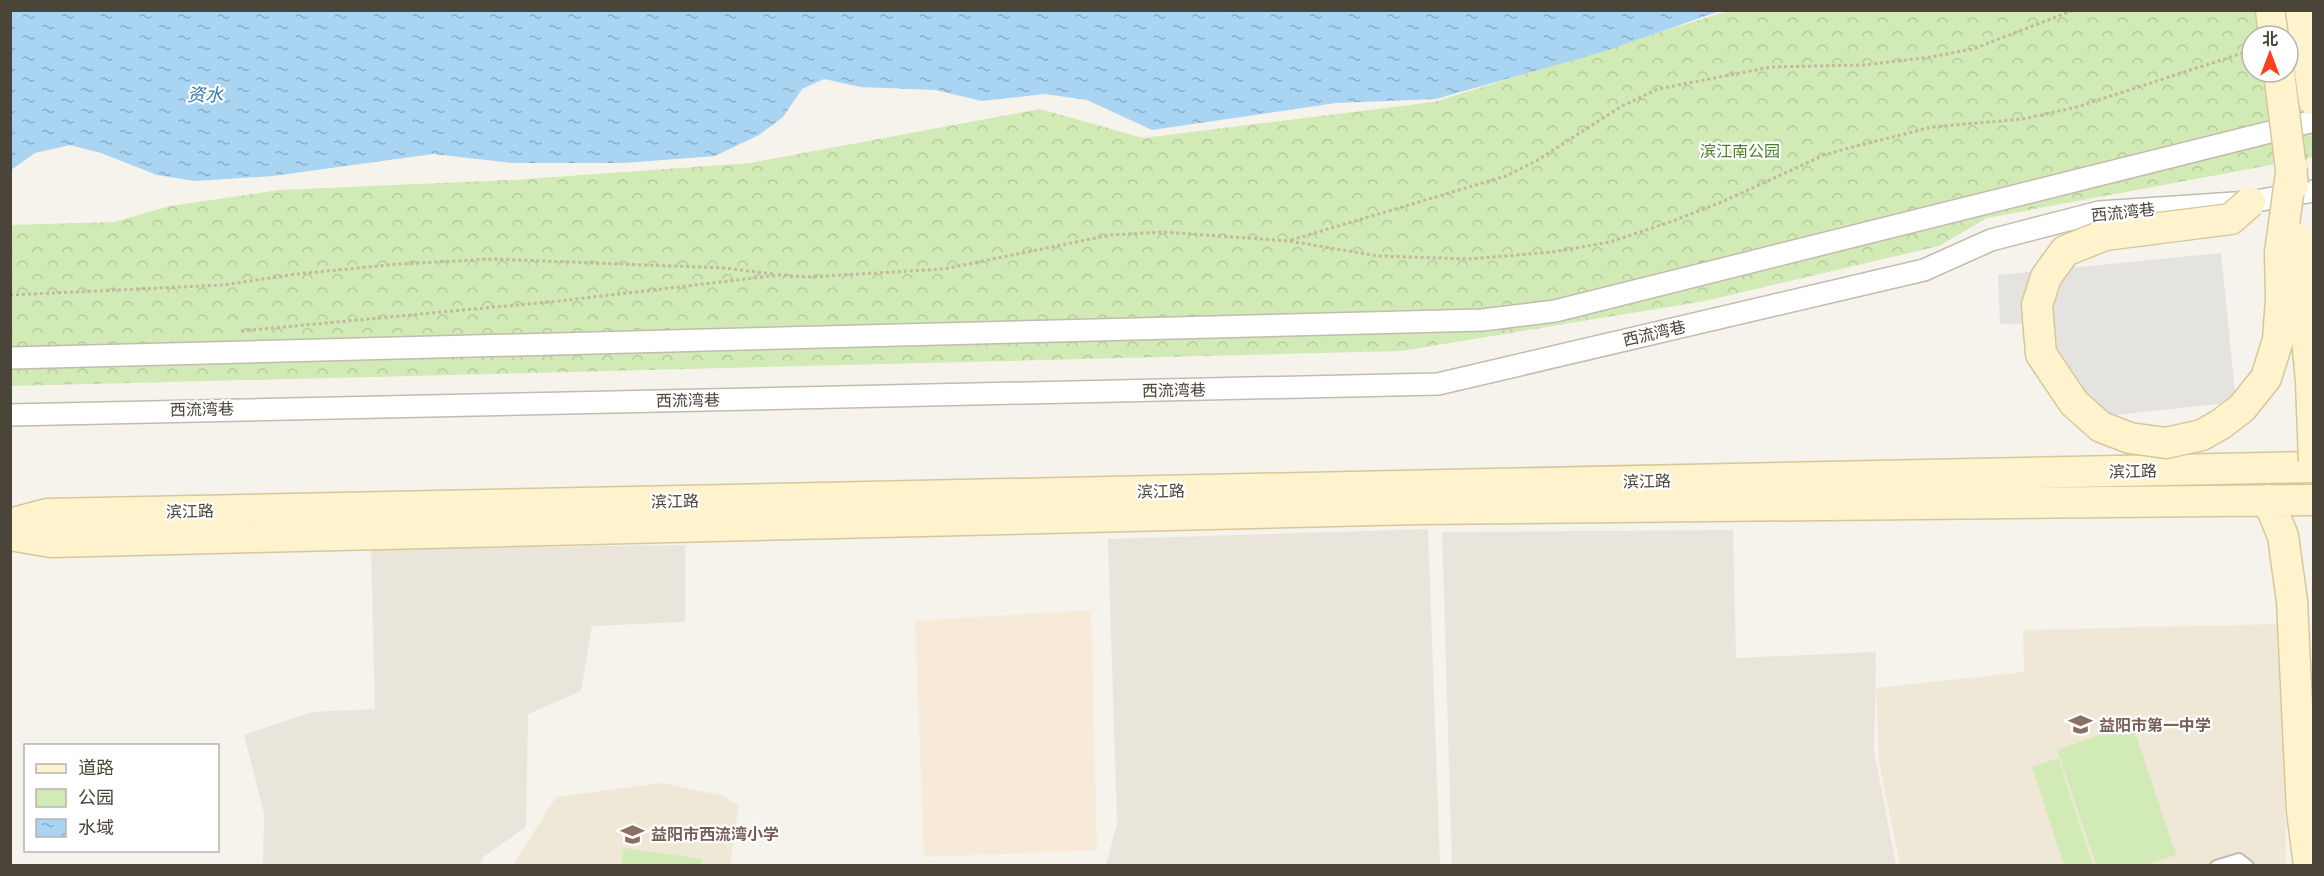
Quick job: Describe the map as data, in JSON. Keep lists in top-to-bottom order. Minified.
{"streets":{"main road":["滨江路"],"street":["西流湾巷"]},"water":["资水"],"parks":["滨江南公园"],"places":{"school or university":["益阳市第一中学","益阳市西流湾小学"]},"legend":["道路","公园","水域"],"north":"top"}
